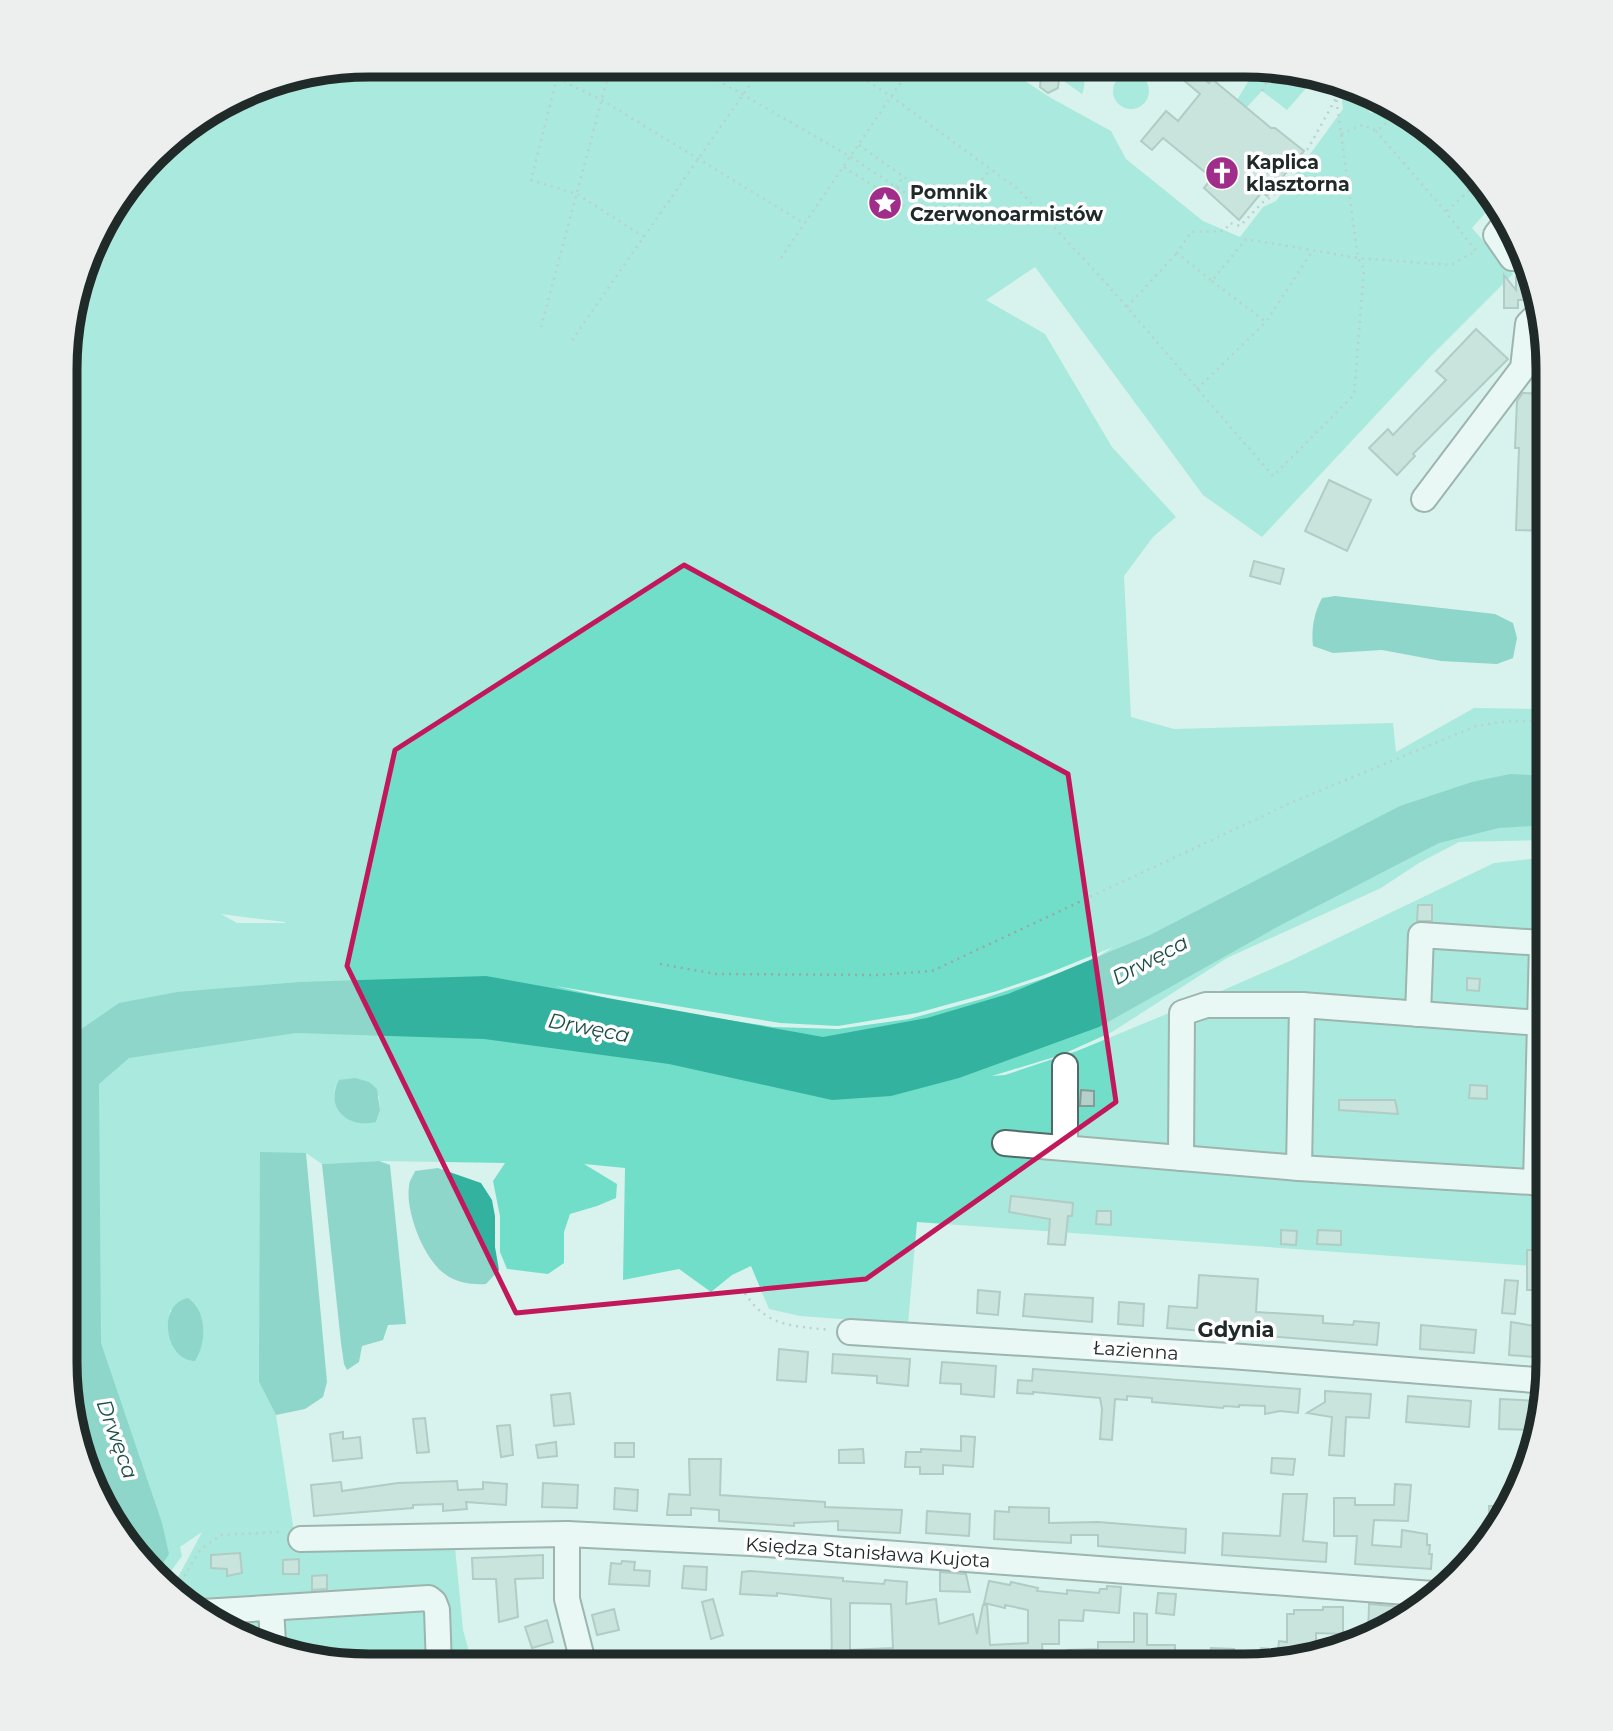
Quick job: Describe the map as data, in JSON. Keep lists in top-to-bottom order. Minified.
{"streets":{"street":["Łazienna","Księdza Stanisława Kujota"]},"districts":["Gdynia"],"water":["Drwęca"],"places":{"church":["Kaplica klasztorna"],"place":["Pomnik Czerwonoarmistów"]}}
